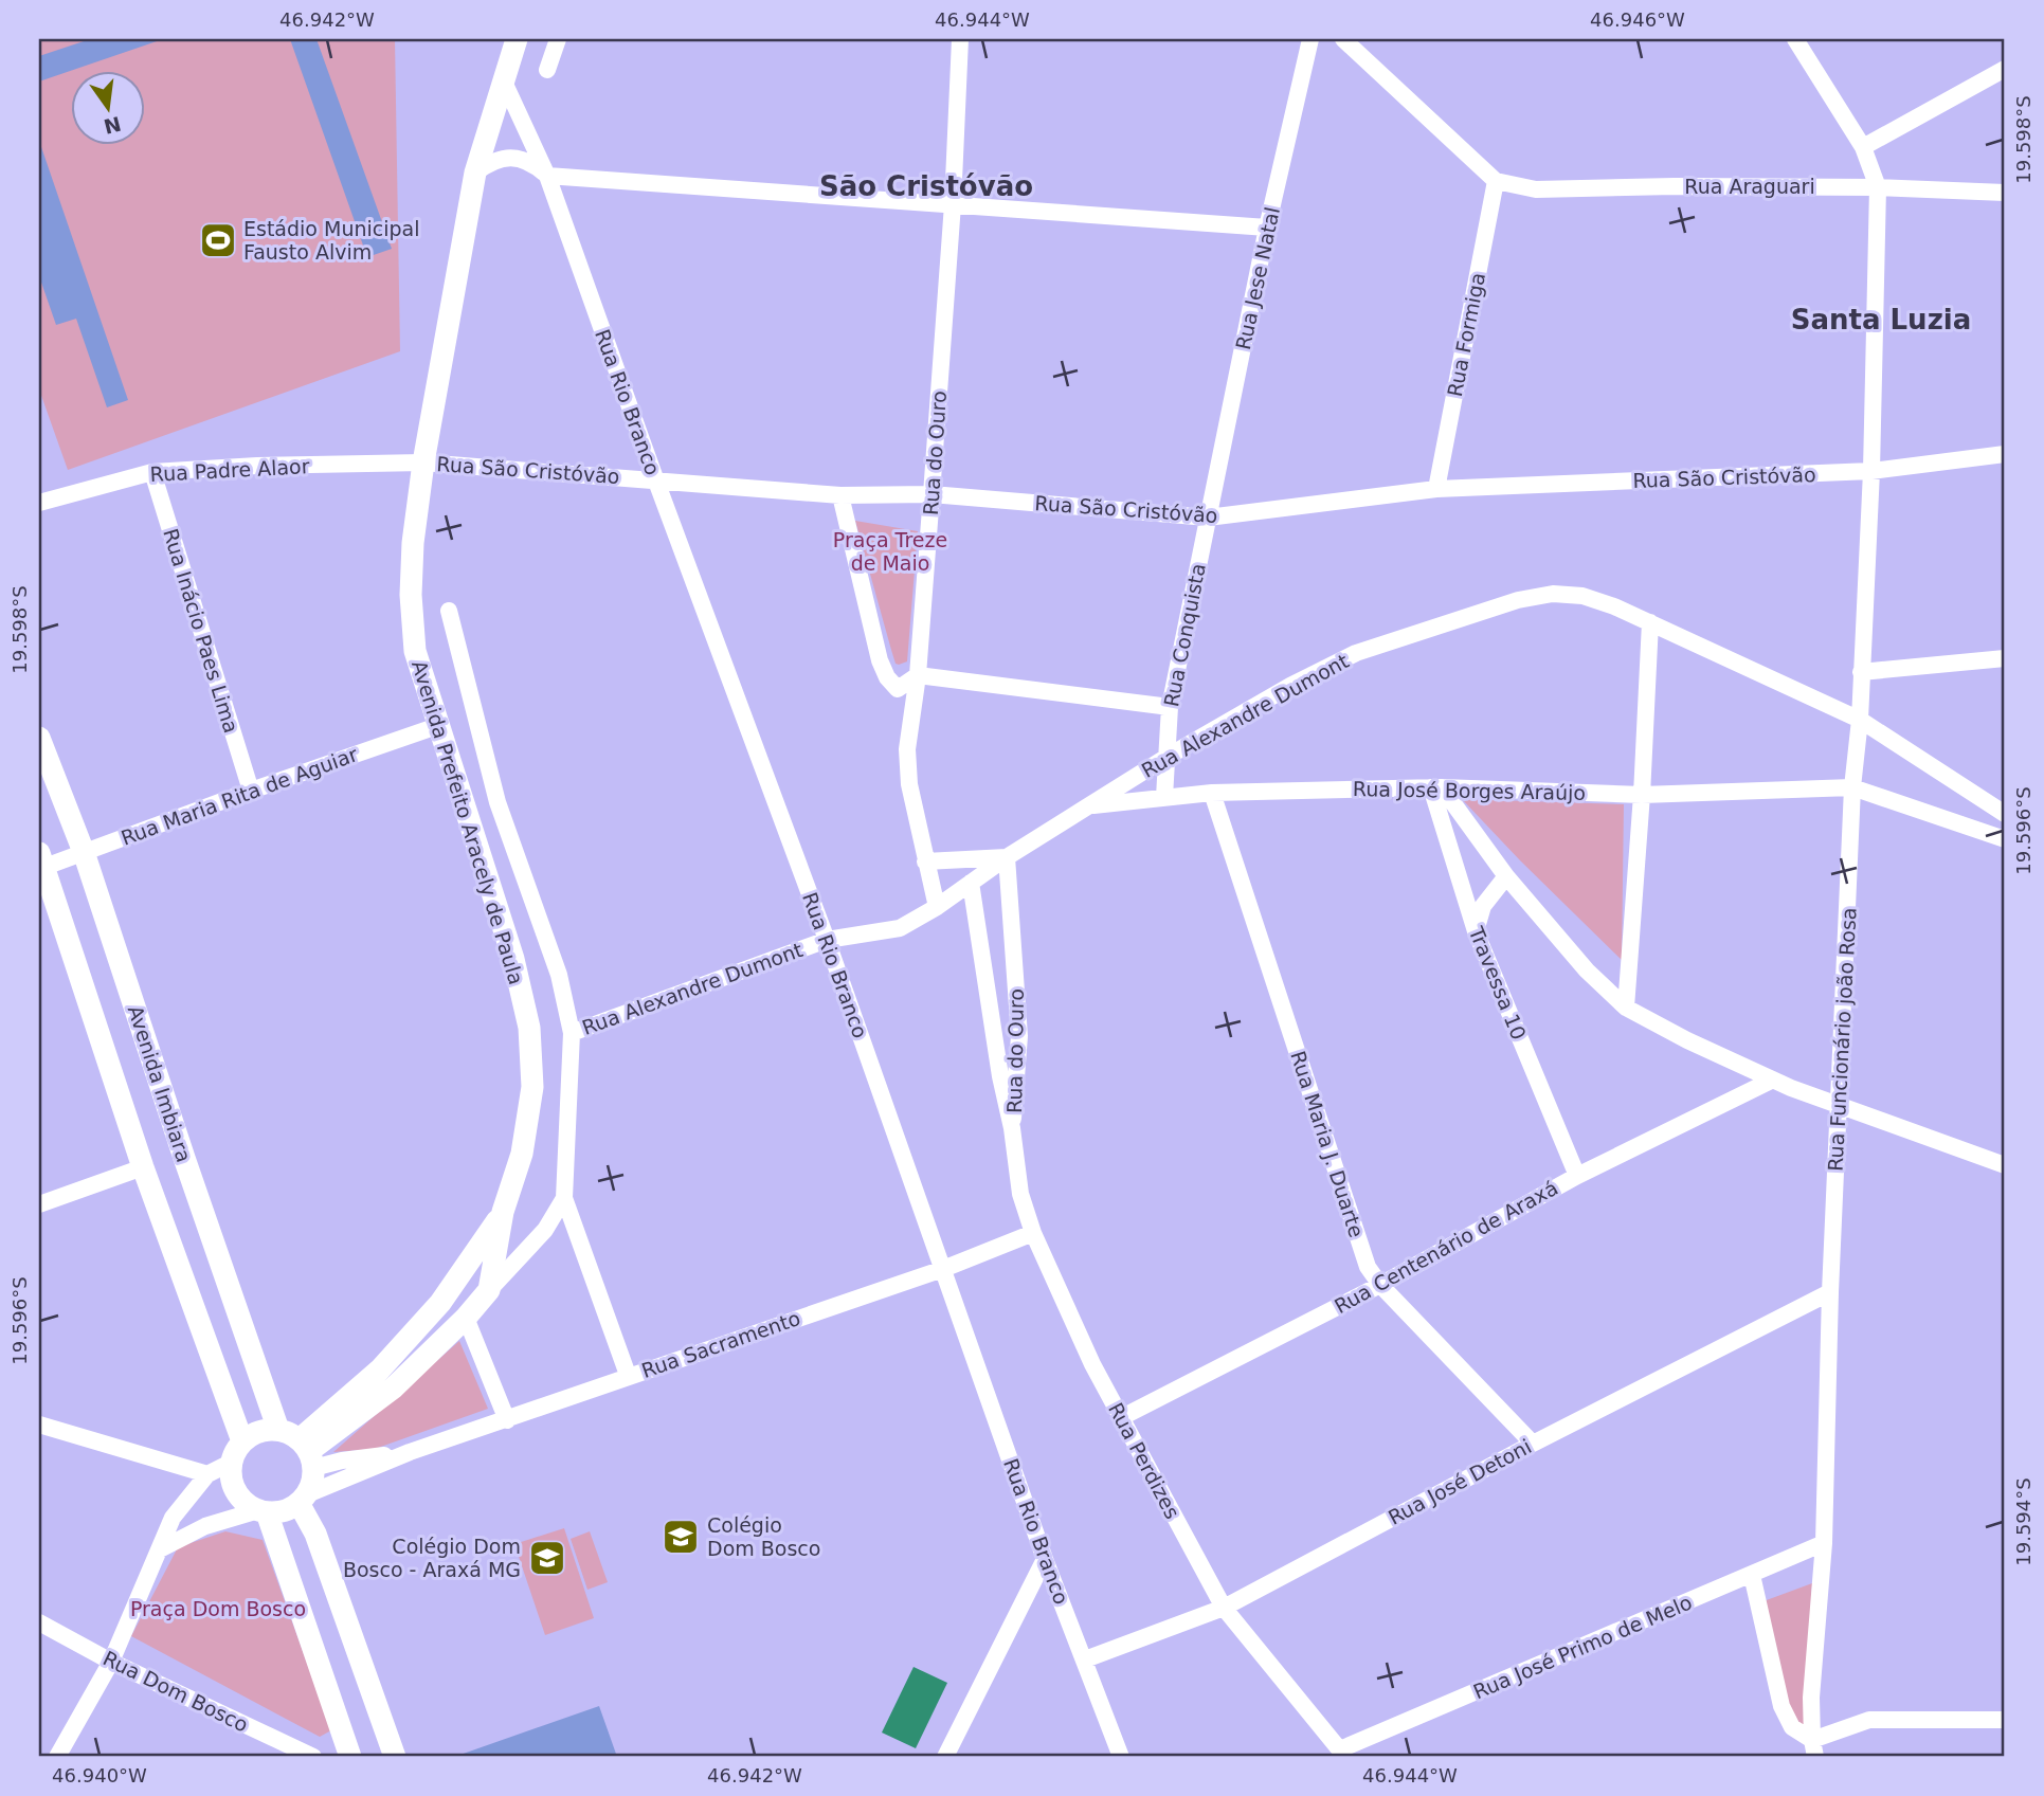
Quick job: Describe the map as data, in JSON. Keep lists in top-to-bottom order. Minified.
{"streets":{"main road":["Avenida Prefeito Aracely de Paula","Avenida Imbiara"],"street":["Rua Araguari","Rua Jese Natal","Rua Formiga","Rua Rio Branco","Rua do Ouro","Rua Padre Alaor","Rua São Cristóvão","Rua Inácio Paes Lima","Rua Conquista","Rua Alexandre Dumont","Rua José Borges Araújo","Rua Maria Rita de Aguiar","Travessa 10","Rua Funcionário joão Rosa","Rua Maria J. Duarte","Rua Centenário de Araxá","Rua Sacramento","Rua Perdizes","Rua José Detoni","Rua José Primo de Melo","Rua Dom Bosco"]},"crossings":[["Rua Araguari","Rua Formiga"],["Rua Araguari","Rua Funcionário joão Rosa"],["Rua Jese Natal","Rua São Cristóvão"],["Rua Jese Natal","Rua Conquista"],["Rua Formiga","Rua São Cristóvão"],["Rua Rio Branco","Rua São Cristóvão"],["Rua Rio Branco","Rua Alexandre Dumont"],["Rua Rio Branco","Avenida Prefeito Aracely de Paula"],["Rua Rio Branco","Rua Sacramento"],["Rua Rio Branco","Rua José Detoni"],["Rua do Ouro","Rua São Cristóvão"],["Rua do Ouro","Rua Alexandre Dumont"],["Rua do Ouro","Rua Perdizes"],["Rua Padre Alaor","Rua São Cristóvão"],["Rua Padre Alaor","Rua Inácio Paes Lima"],["Rua Padre Alaor","Avenida Prefeito Aracely de Paula"],["Rua São Cristóvão","Rua Conquista"],["Rua São Cristóvão","Avenida Prefeito Aracely de Paula"],["Rua São Cristóvão","Rua Funcionário joão Rosa"],["Rua Inácio Paes Lima","Rua Maria Rita de Aguiar"],["Rua Conquista","Rua Alexandre Dumont"],["Rua Conquista","Rua José Borges Araújo"],["Rua Alexandre Dumont","Rua José Borges Araújo"],["Rua Alexandre Dumont","Avenida Prefeito Aracely de Paula"],["Rua Alexandre Dumont","Rua Funcionário joão Rosa"],["Rua José Borges Araújo","Travessa 10"],["Rua José Borges Araújo","Rua Funcionário joão Rosa"],["Rua José Borges Araújo","Rua Maria J. Duarte"],["Rua Maria Rita de Aguiar","Avenida Prefeito Aracely de Paula"],["Rua Maria Rita de Aguiar","Avenida Imbiara"],["Avenida Prefeito Aracely de Paula","Avenida Imbiara"],["Travessa 10","Rua Centenário de Araxá"],["Rua Funcionário joão Rosa","Rua José Detoni"],["Rua Funcionário joão Rosa","Rua José Primo de Melo"],["Rua Maria J. Duarte","Rua Centenário de Araxá"],["Rua Maria J. Duarte","Rua José Detoni"],["Rua Centenário de Araxá","Rua Perdizes"],["Rua Sacramento","Rua Perdizes"],["Rua Perdizes","Rua José Detoni"],["Rua Perdizes","Rua José Primo de Melo"]],"districts":["São Cristóvão","Santa Luzia"],"parks":["Praça Treze de Maio","Praça Dom Bosco"],"places":{"sports":["Estádio Municipal Fausto Alvim"],"school or university":["Colégio Dom Bosco","Colégio Dom Bosco - Araxá MG"]},"north":"bottom","coordinates":["46.942°W","46.944°W","46.946°W","19.598°S","19.596°S","19.594°S","46.940°W"]}
